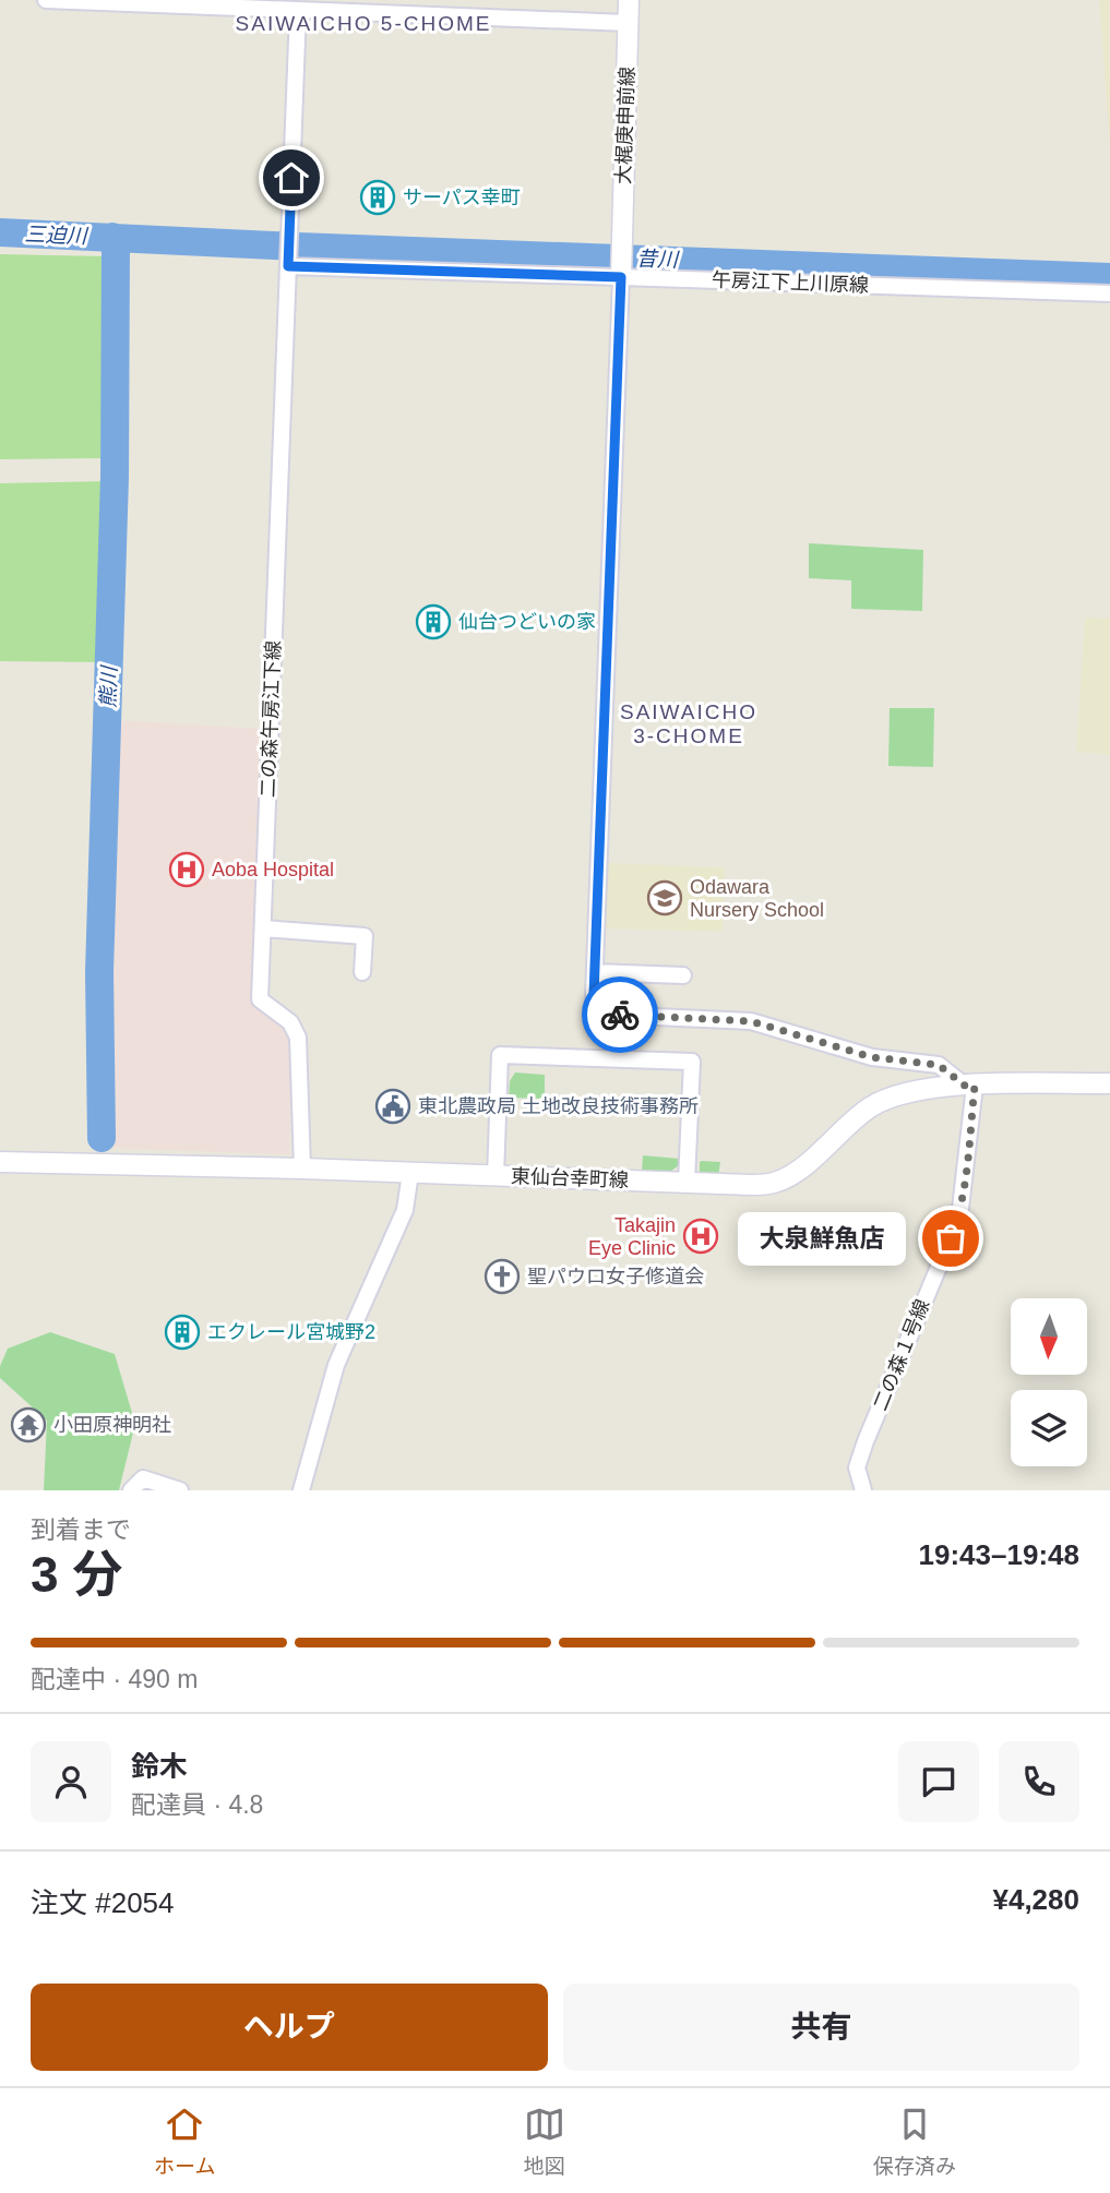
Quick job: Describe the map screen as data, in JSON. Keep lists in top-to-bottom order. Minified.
{"streets":{"street":["大梶庚申前線","午房江下上川原線","二の森午房江下線","東仙台幸町線","二の森１号線"]},"crossings":[["大梶庚申前線","午房江下上川原線"],["大梶庚申前線","東仙台幸町線"],["大梶庚申前線","二の森１号線"],["午房江下上川原線","二の森午房江下線"],["二の森午房江下線","東仙台幸町線"],["東仙台幸町線","二の森１号線"]],"districts":["SAIWAICHO 5-CHOME","SAIWAICHO 3-CHOME"],"water":["三迫川","昔川","熊川"],"places":{"building":["サーパス幸町","仙台つどいの家","エクレール宮城野2"],"hospital":["Aoba Hospital","Takajin Eye Clinic"],"school or university":["Odawara Nursery School"],"public building":["東北農政局 土地改良技術事務所"],"other":["大泉鮮魚店"],"church":["聖パウロ女子修道会"],"temple":["小田原神明社"]},"north":"bottom","page":{"bubble":"大泉鮮魚店","heading":["3 分","到着まで","19:43–19:48"],"panel":["鈴木","配達員 · 4.8","注文 #2054","¥4,280"],"bar":"配達中 · 490 m","buttons":["ヘルプ","共有"],"tabs":["ホーム","地図","保存済み"]}}
